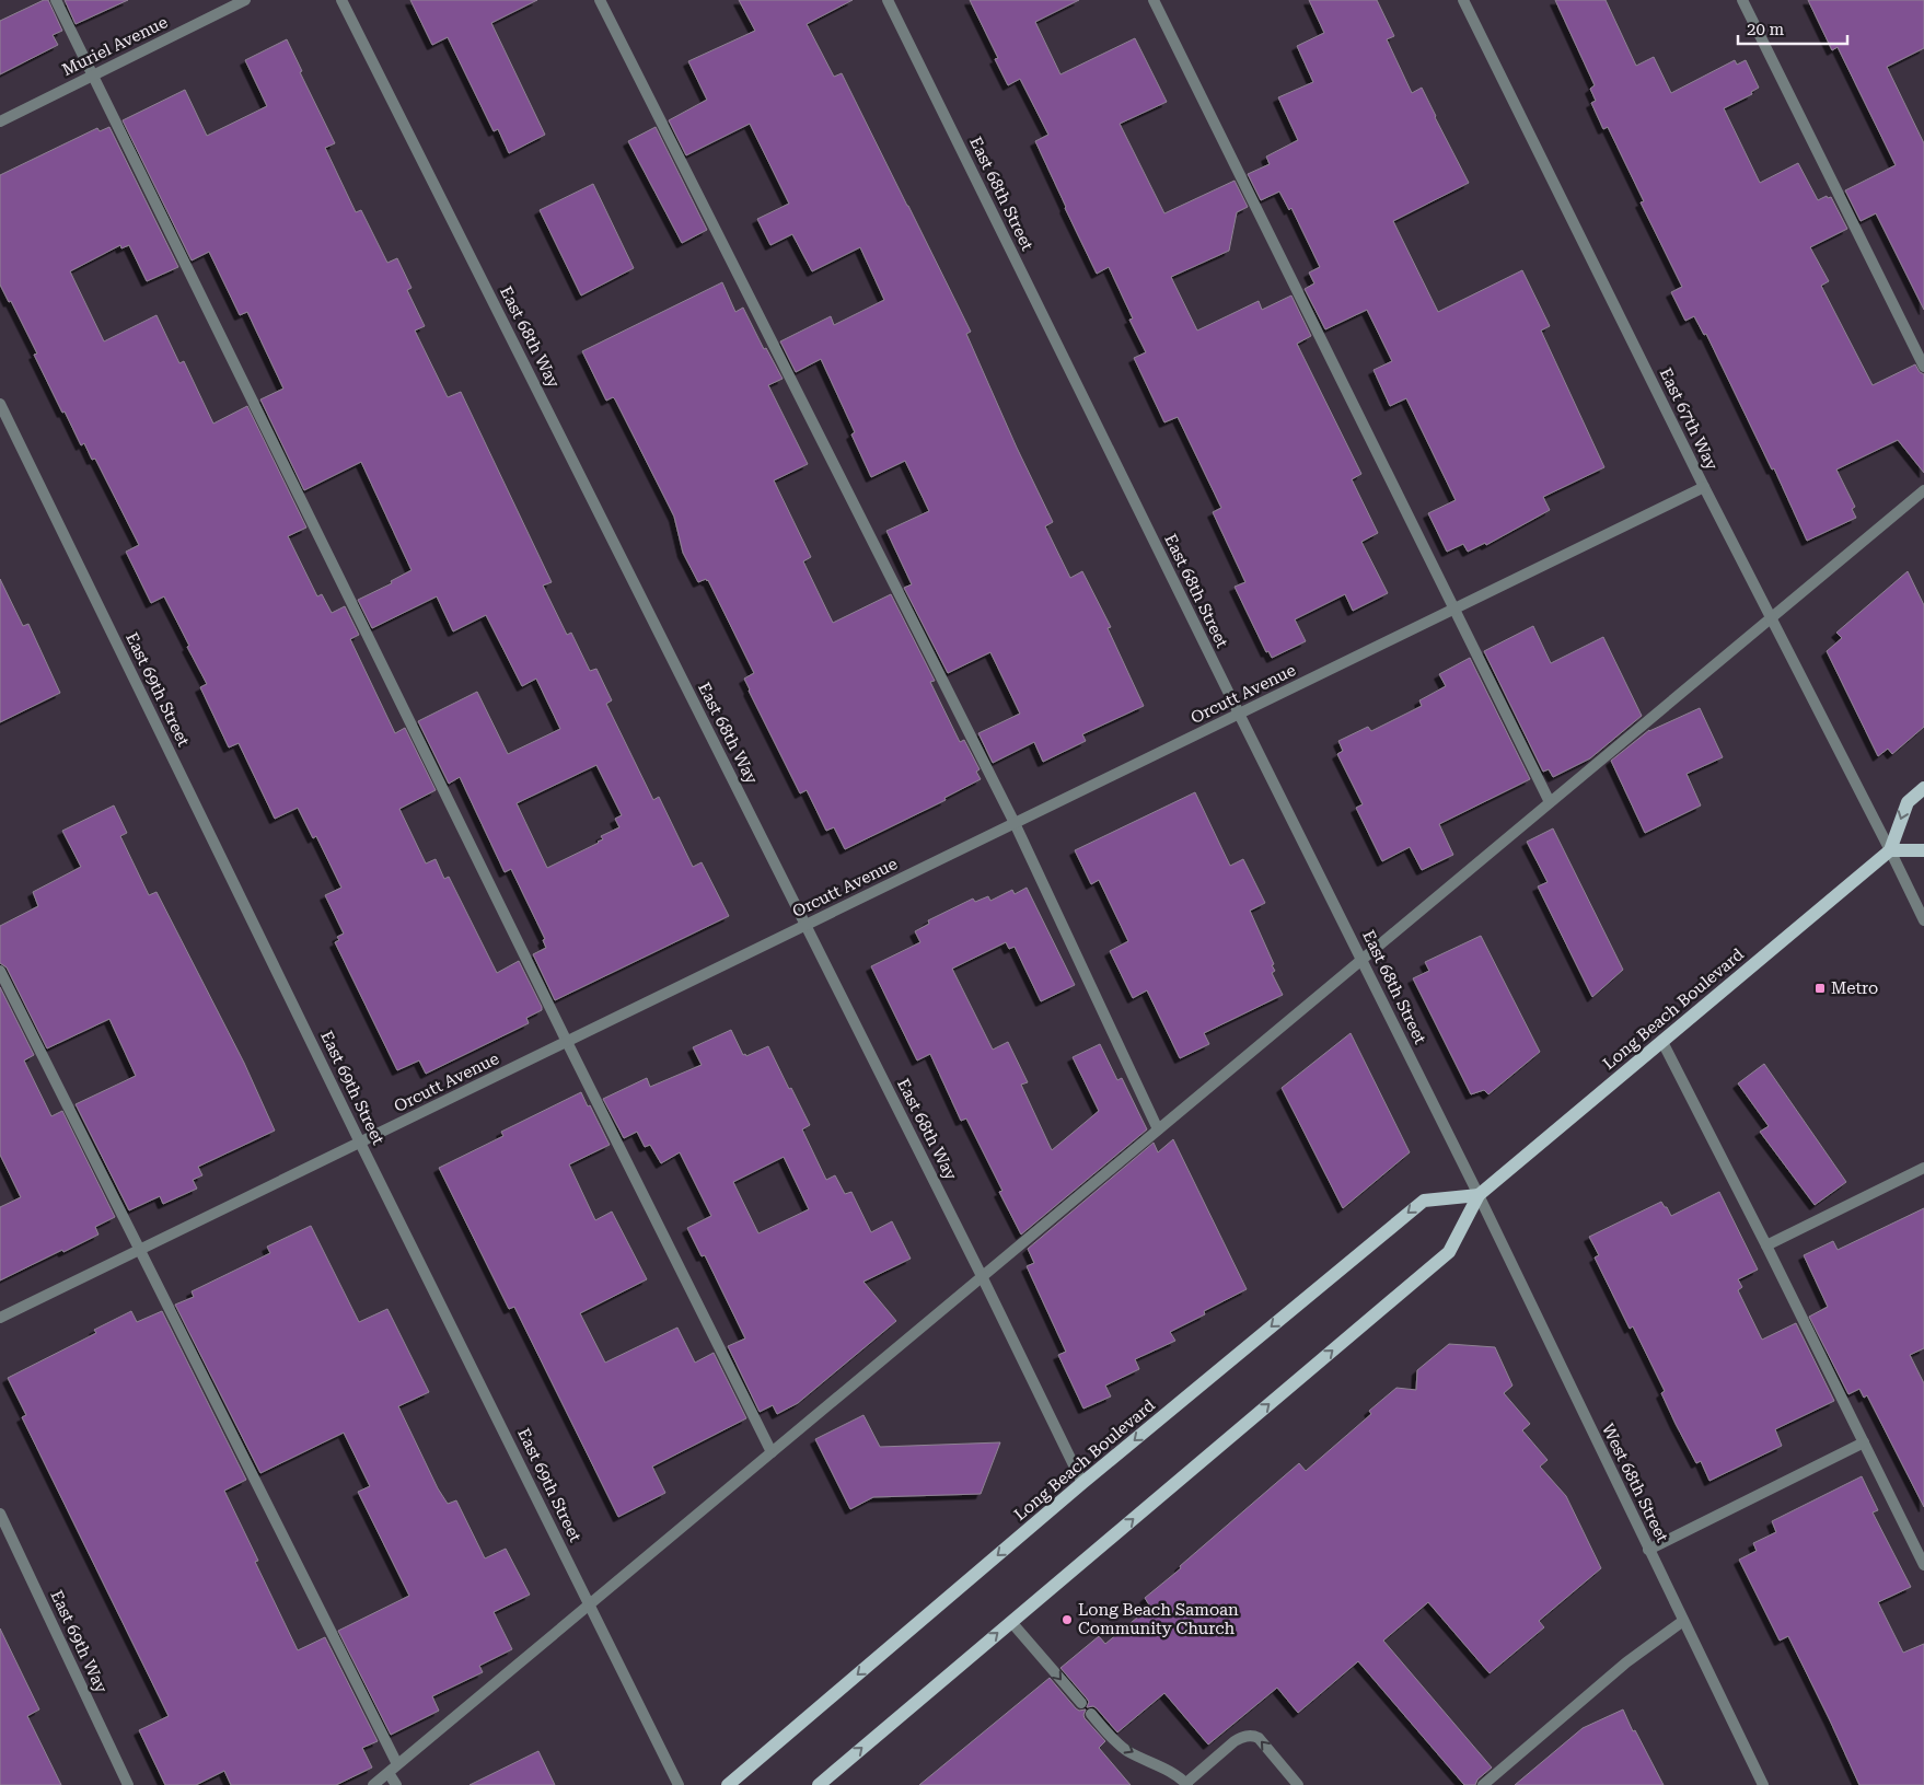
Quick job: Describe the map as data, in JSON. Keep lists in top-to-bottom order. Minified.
{"streets":{"main road":["Long Beach Boulevard"],"street":["Muriel Avenue","East 68th Street","East 68th Way","East 67th Way","East 69th Street","Orcutt Avenue","West 68th Street","East 69th Way"]},"crossings":[["East 68th Street","Orcutt Avenue"],["East 68th Street","Long Beach Boulevard"],["East 68th Street","West 68th Street"],["East 68th Way","Orcutt Avenue"],["East 68th Way","Long Beach Boulevard"],["East 67th Way","Orcutt Avenue"],["East 67th Way","Long Beach Boulevard"],["East 69th Street","Orcutt Avenue"],["Long Beach Boulevard","West 68th Street"]],"places":{"transit":["Metro"],"other":["Long Beach Samoan Community Church"]},"scale_bar":"20 m"}
